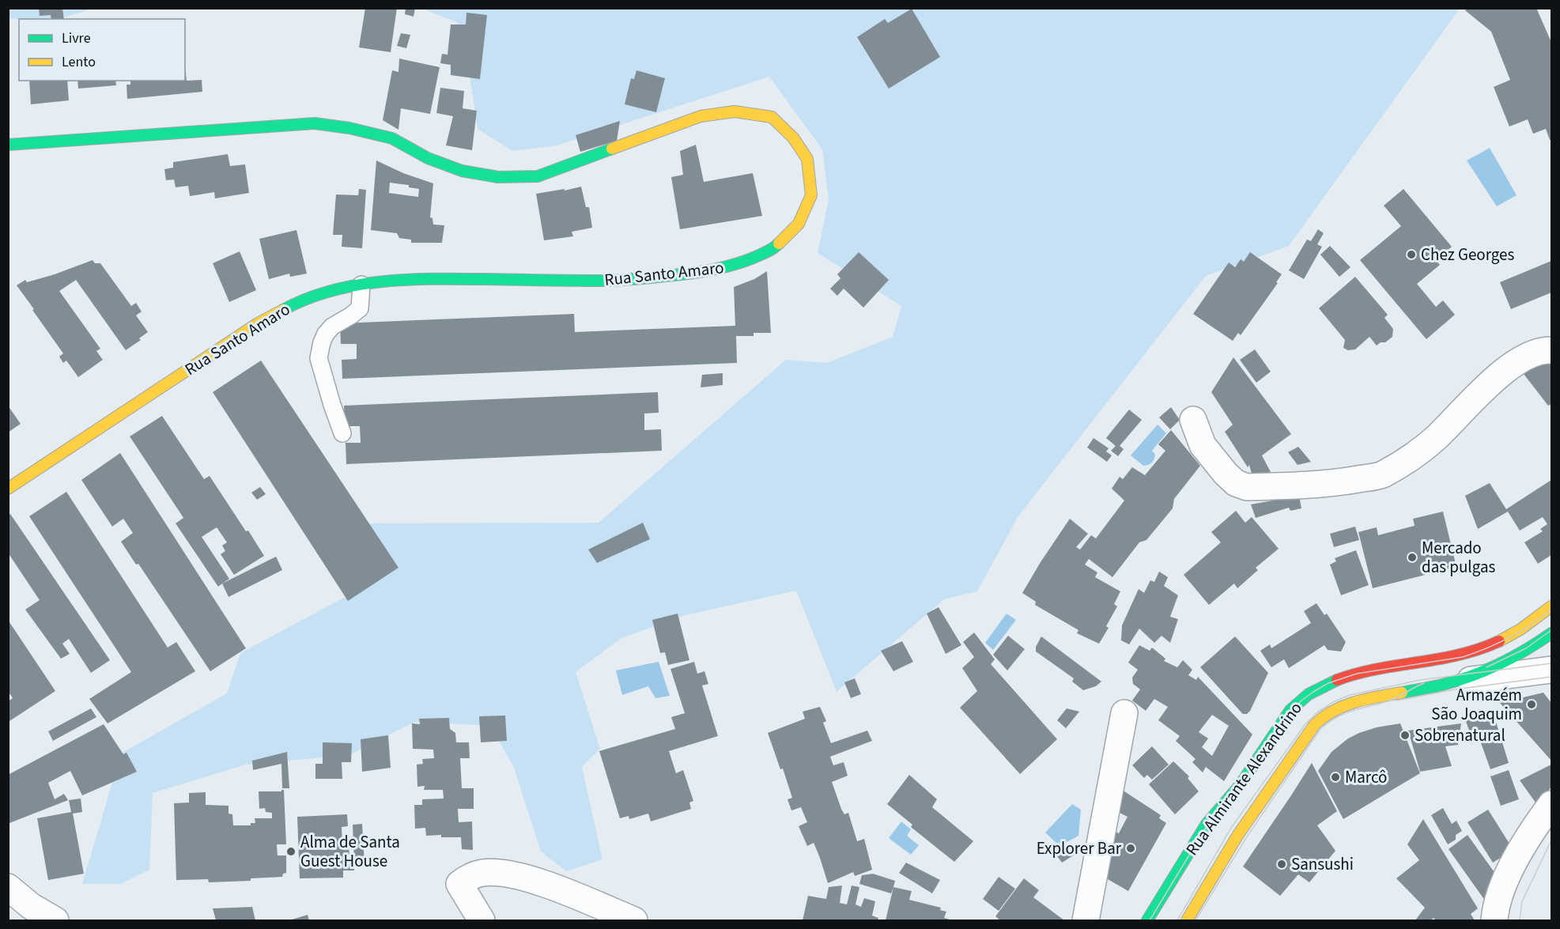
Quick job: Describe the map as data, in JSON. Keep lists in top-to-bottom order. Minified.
{"streets":{"street":["Rua Santo Amaro","Rua Almirante Alexandrino"]},"places":["Chez Georges","Mercado das pulgas","Armazém São Joaquim","Sobrenatural","Marcô","Explorer Bar","Alma de Santa Guest House","Sansushi"],"legend":["Livre","Lento"]}
